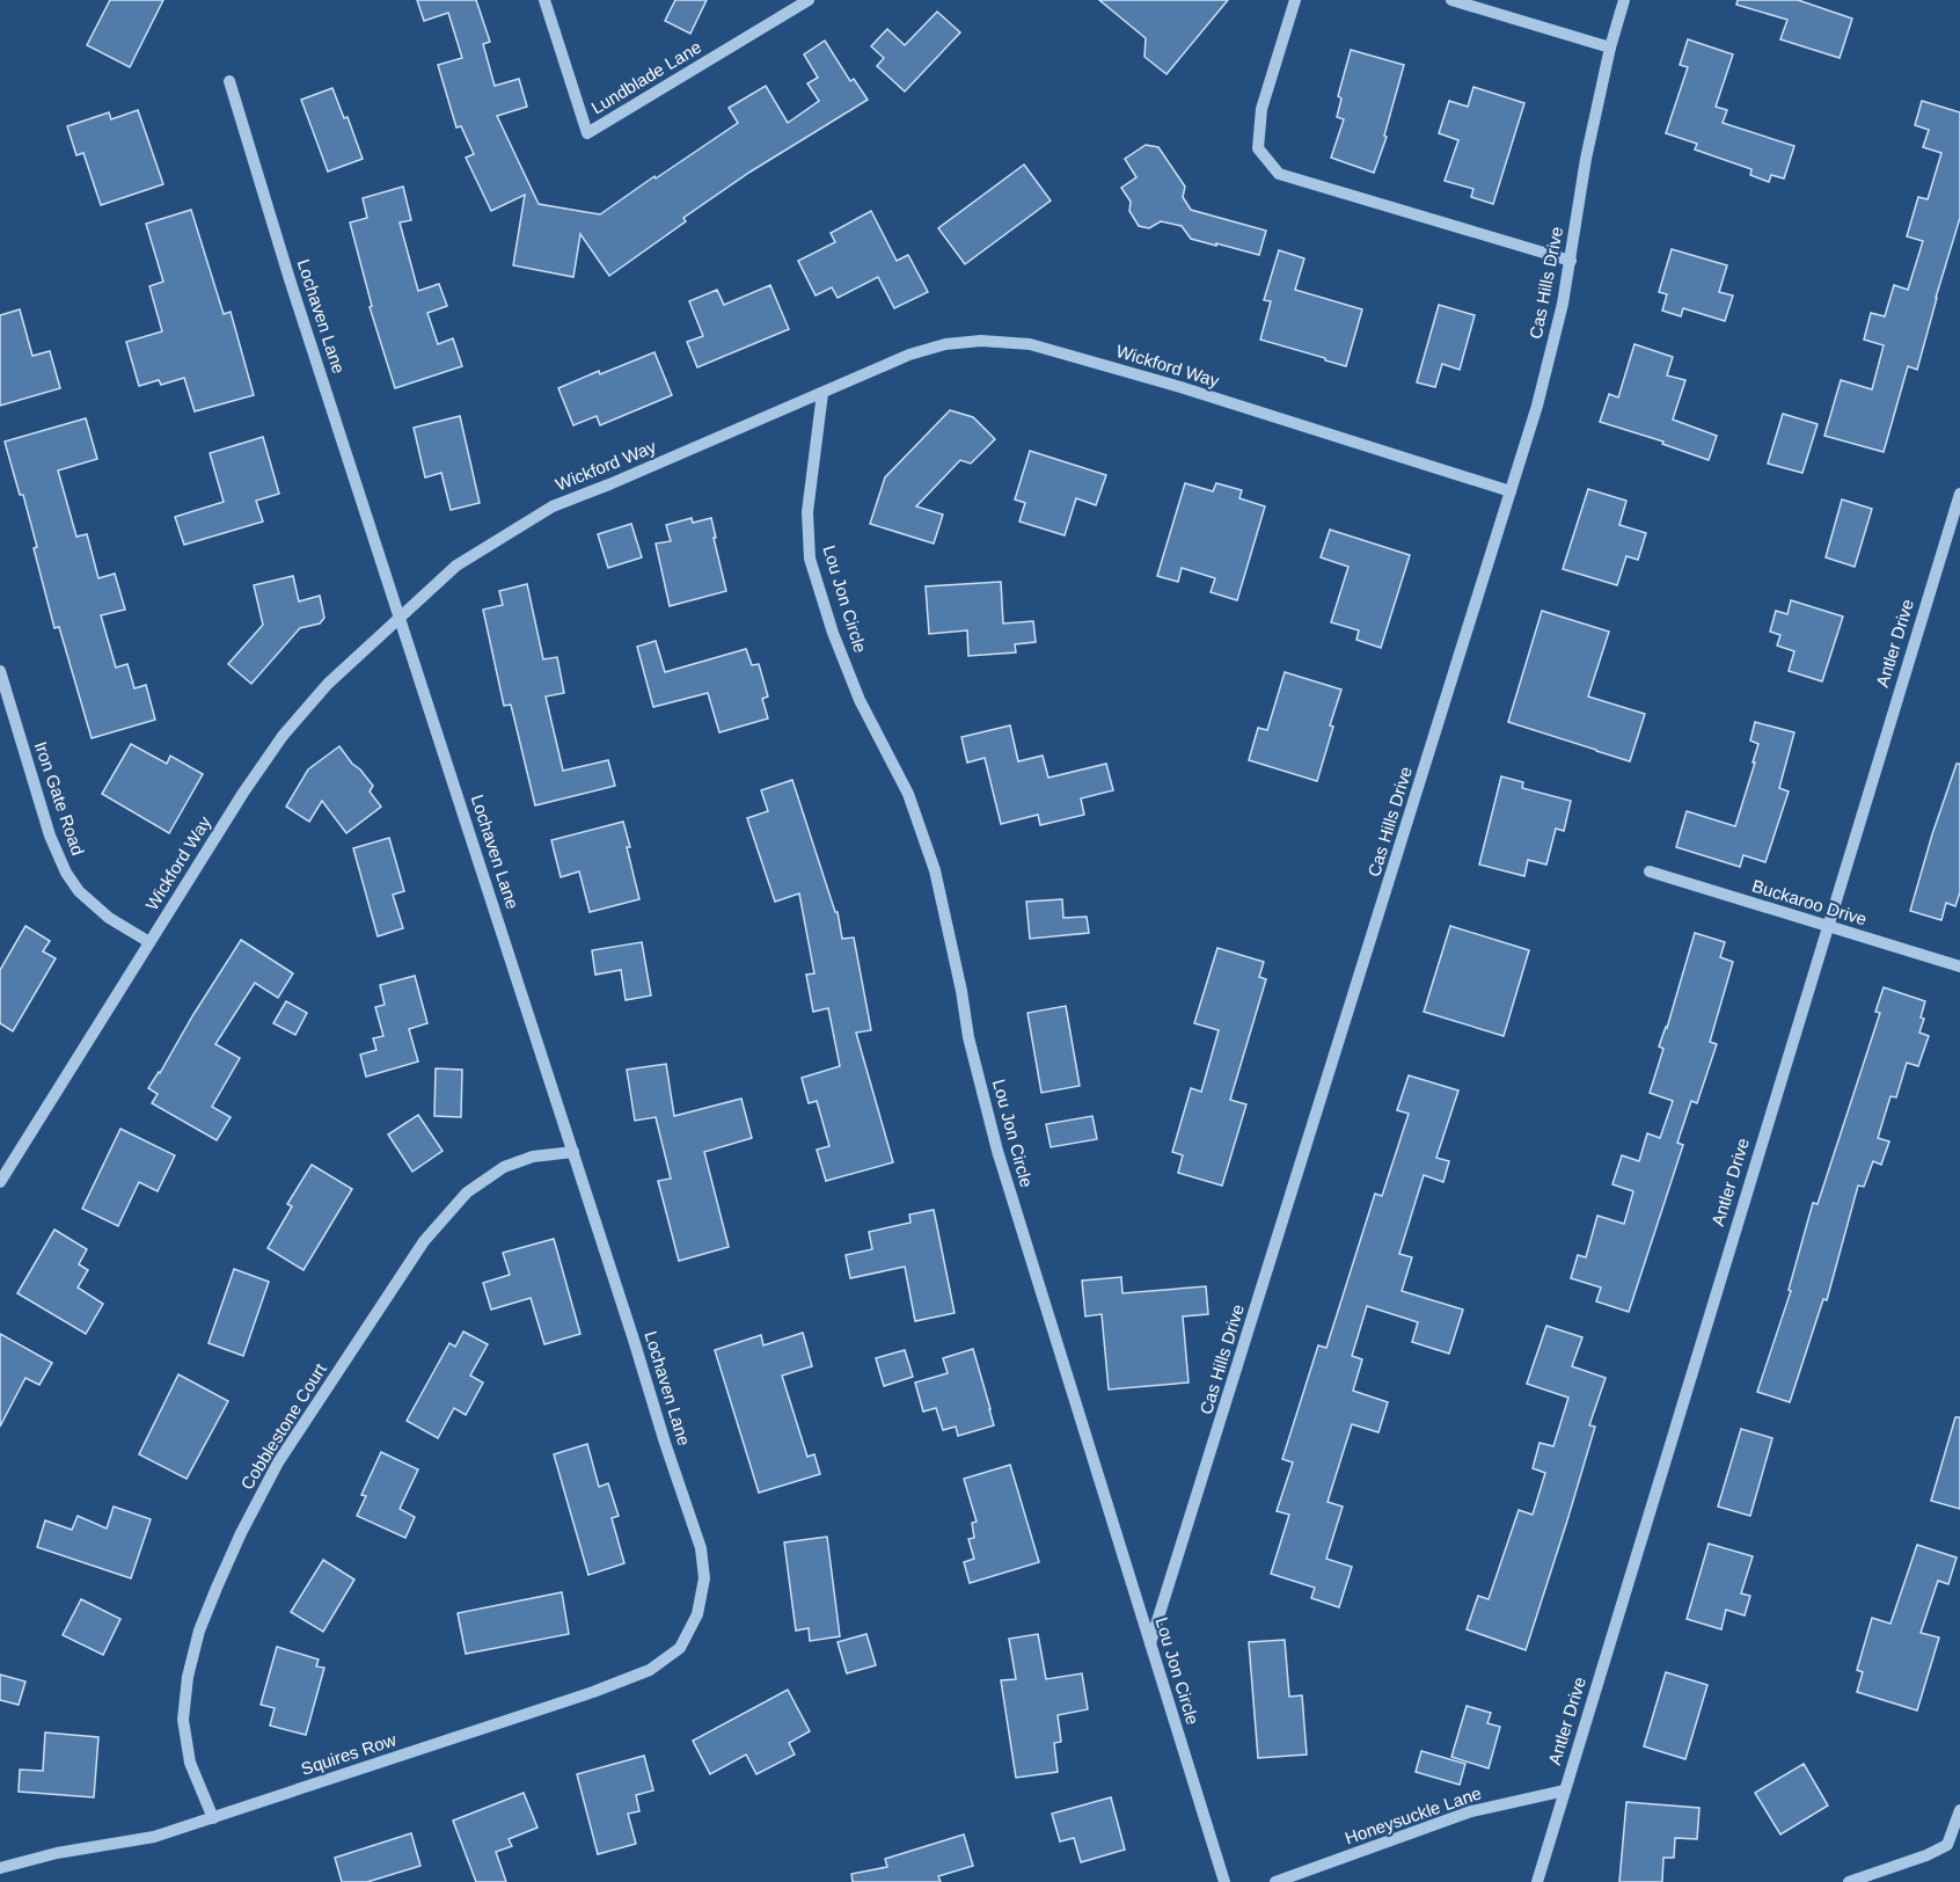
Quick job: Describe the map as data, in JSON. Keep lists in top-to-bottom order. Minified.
{"streets":{"street":["Lundblade Lane","Cas Hills Drive","Lochaven Lane","Wickford Way","Lou Jon Circle","Antler Drive","Iron Gate Road","Buckaroo Drive","Cobblestone Court","Squires Row","Honeysuckle Lane"]},"crossings":[["Cas Hills Drive","Wickford Way"],["Cas Hills Drive","Lou Jon Circle"],["Lochaven Lane","Wickford Way"],["Lochaven Lane","Cobblestone Court"],["Lochaven Lane","Squires Row"],["Wickford Way","Lou Jon Circle"],["Wickford Way","Iron Gate Road"],["Antler Drive","Buckaroo Drive"],["Antler Drive","Honeysuckle Lane"],["Cobblestone Court","Squires Row"]]}
